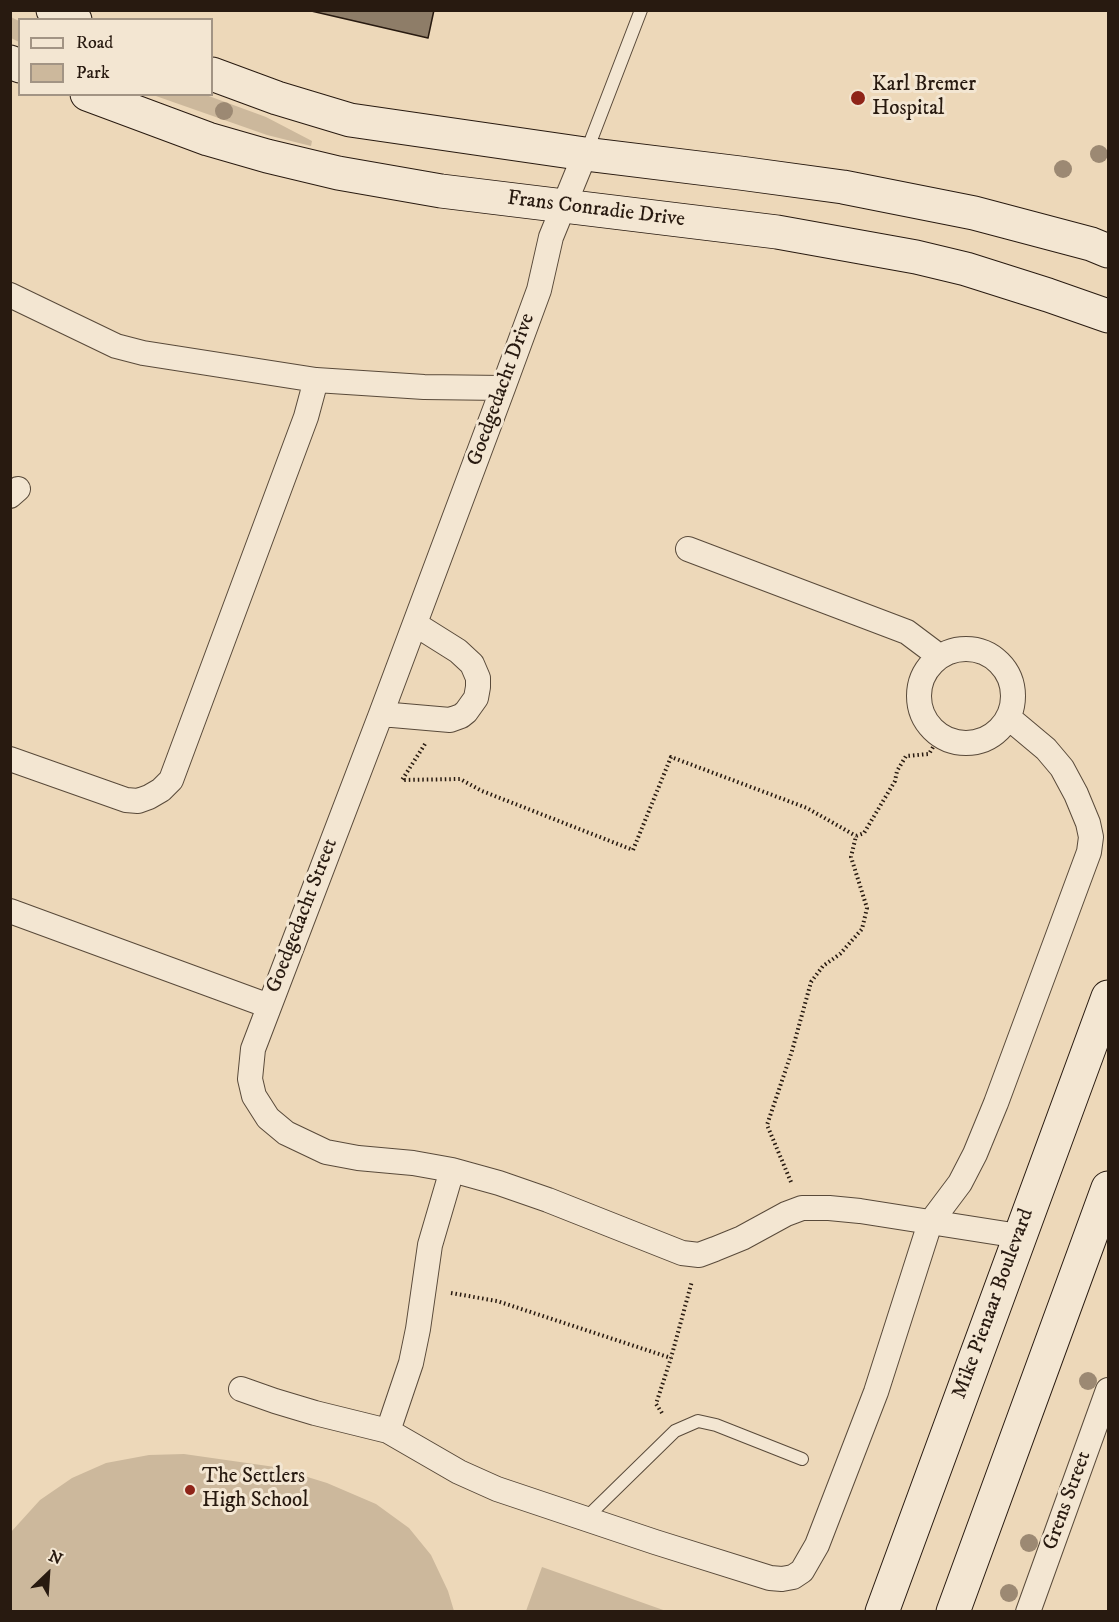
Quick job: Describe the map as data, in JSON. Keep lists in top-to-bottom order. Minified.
{"streets":{"main road":["Frans Conradie Drive","Mike Pienaar Boulevard"],"street":["Goedgedacht Drive","Goedgedacht Street","Grens Street"]},"crossings":[["Frans Conradie Drive","Goedgedacht Drive"],["Goedgedacht Drive","Goedgedacht Street"]],"places":["Karl Bremer Hospital","The Settlers High School"],"legend":["Road","Park"],"north":"top right"}
